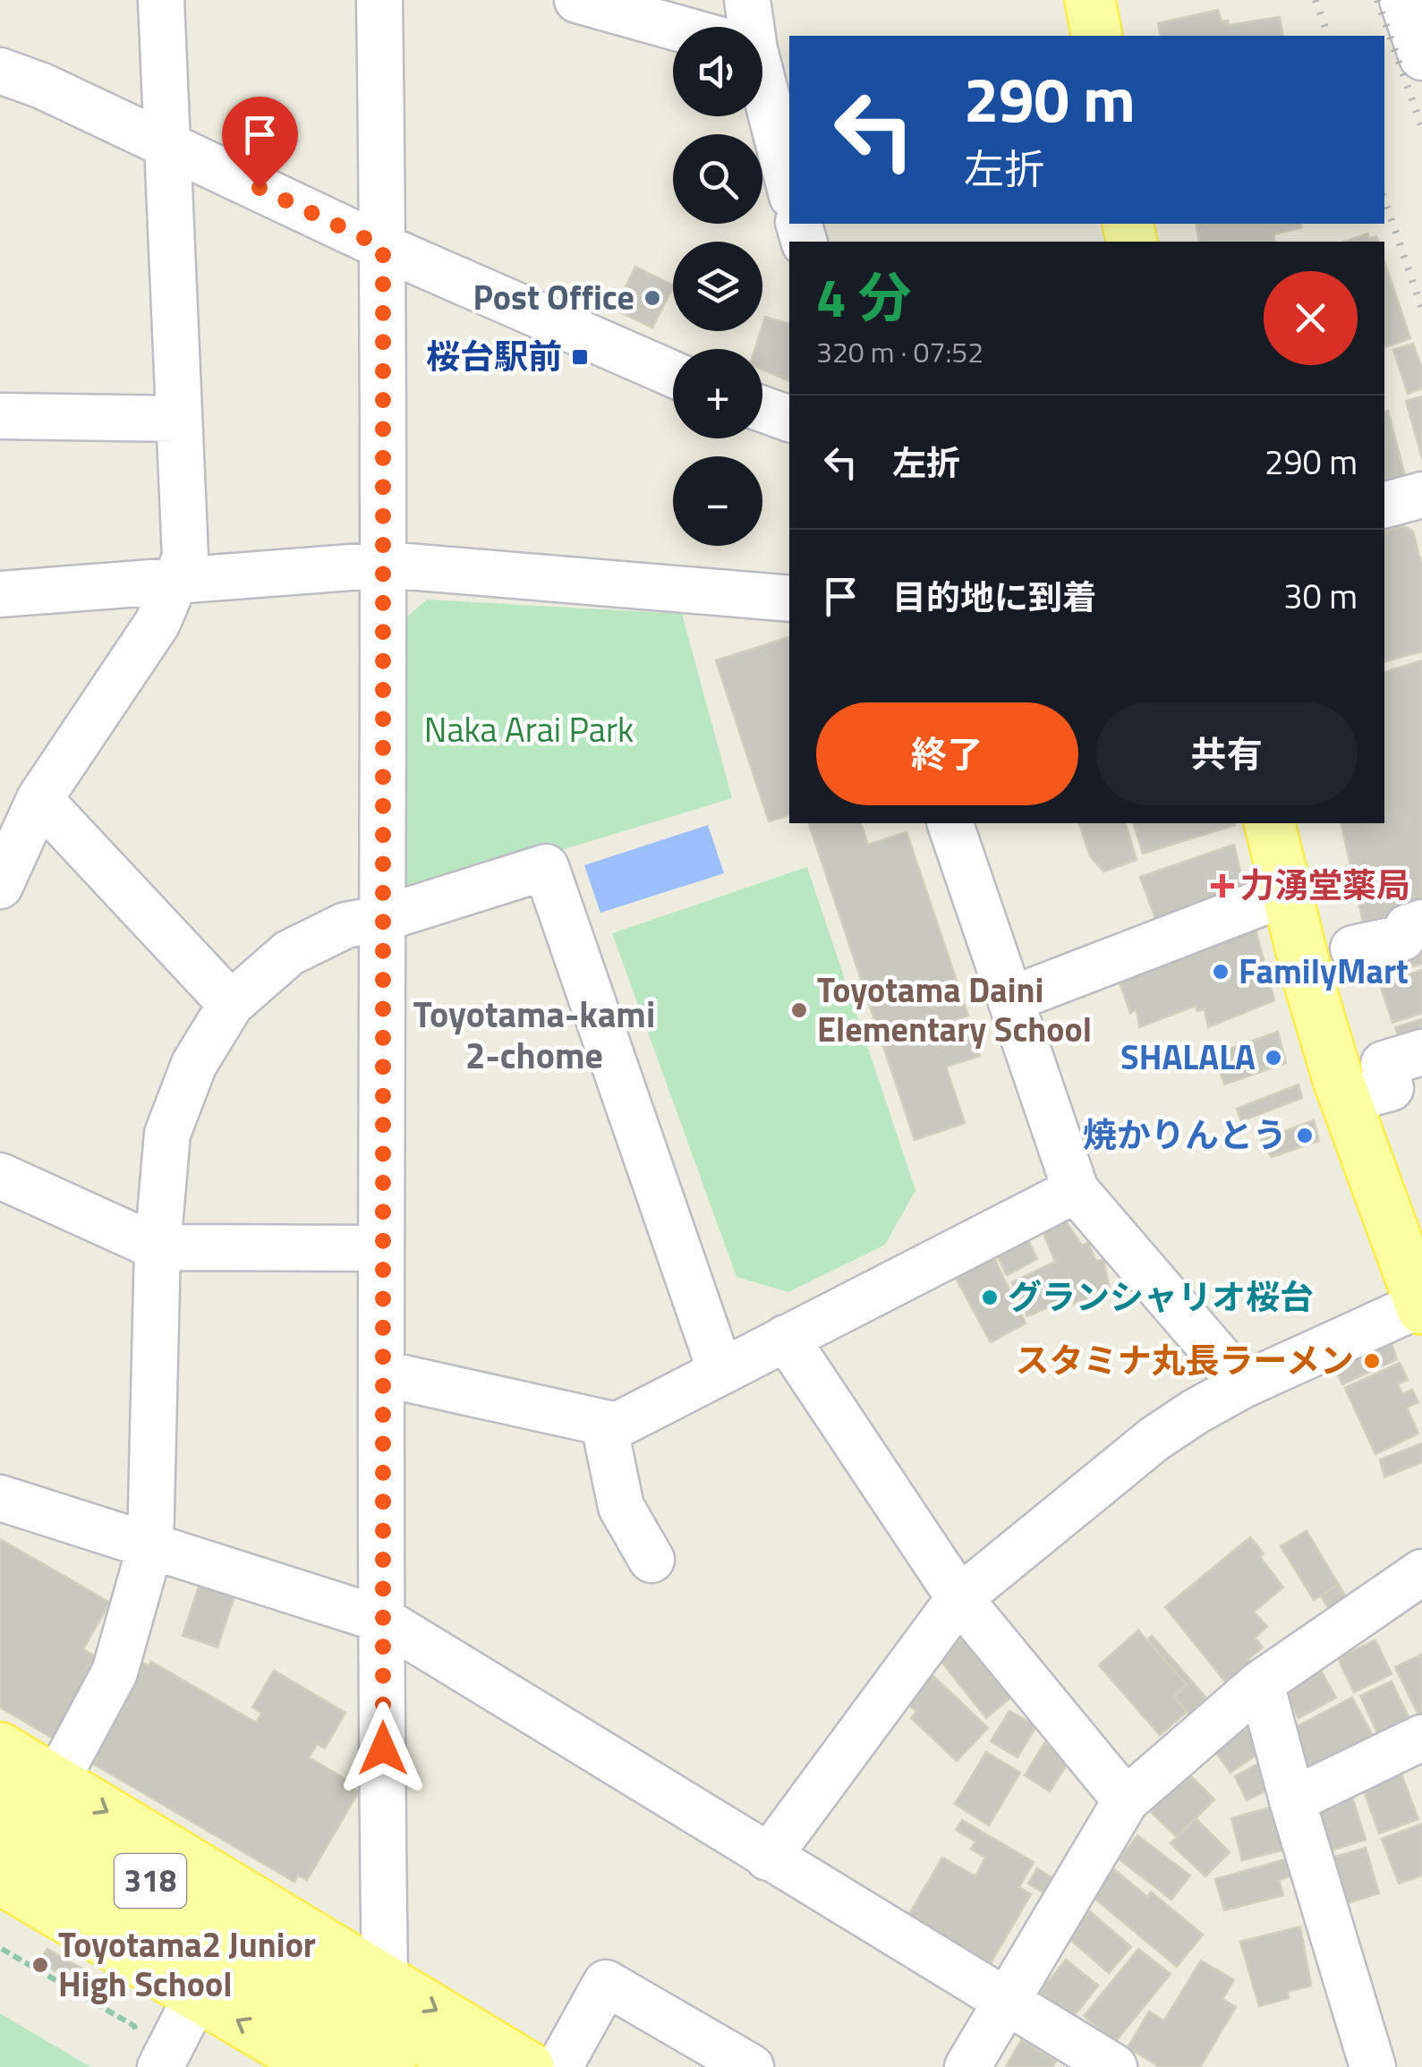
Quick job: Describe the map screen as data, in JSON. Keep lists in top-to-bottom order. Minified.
{"streets":{"main road":["318"]},"districts":["Toyotama-kami 2-chome"],"parks":["Naka Arai Park"],"places":{"other":["Post Office","FamilyMart","Toyotama Daini Elementary School","SHALALA","焼かりんとう","グランシャリオ桜台","スタミナ丸長ラーメン","Toyotama2 Junior High School"],"transit":["桜台駅前"],"health":["力湧堂薬局"]},"page":{"map_buttons":["+","−"],"turn":["290 m","左折"],"heading":["4 分","320 m · 07:52"],"list":[{"name":"左折","value":"290 m"},{"name":"目的地に到着","value":"30 m"}],"buttons":["終了","共有"]}}
